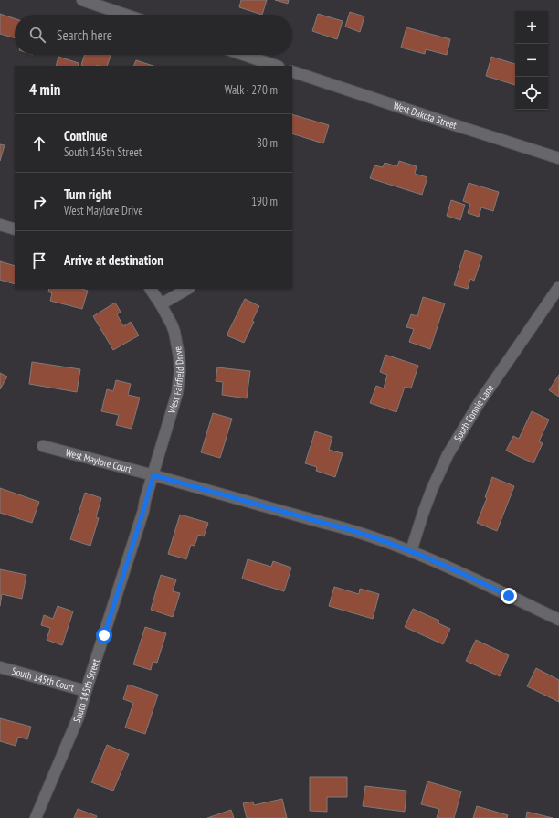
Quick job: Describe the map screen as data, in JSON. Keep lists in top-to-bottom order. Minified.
{"streets":{"street":["West Dakota Street","West Fairfield Drive","South Connie Lane","West Maylore Court","South 145th Court","South 145th Street"]},"crossings":[["West Fairfield Drive","West Maylore Court"],["West Fairfield Drive","South 145th Street"],["South Connie Lane","West Maylore Court"],["West Maylore Court","South 145th Street"],["South 145th Court","South 145th Street"]],"page":{"map_buttons":["+","−"],"search":"Search here","heading":["4 min","Walk · 270 m"],"list":[["Continue","South 145th Street","80 m"],["Turn right","West Maylore Drive","190 m"],"Arrive at destination"]}}
